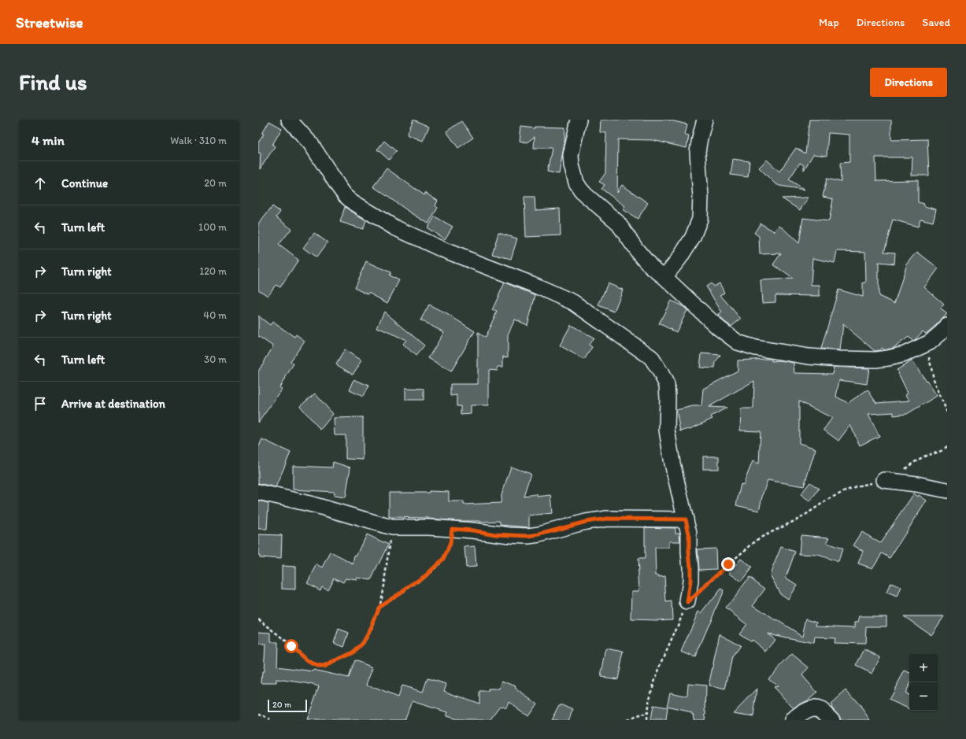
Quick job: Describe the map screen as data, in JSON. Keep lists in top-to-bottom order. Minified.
{"scale_bar":"20 m","page":{"header":"Streetwise","nav":["Map","Directions","Saved"],"buttons":"Directions","title":"Find us","heading":["4 min","Walk · 310 m"],"list":[["Continue","20 m"],["Turn left","100 m"],["Turn right","120 m"],["Turn right","40 m"],["Turn left","30 m"],"Arrive at destination"],"map_buttons":["+","−"],"scale":"20 m"}}
